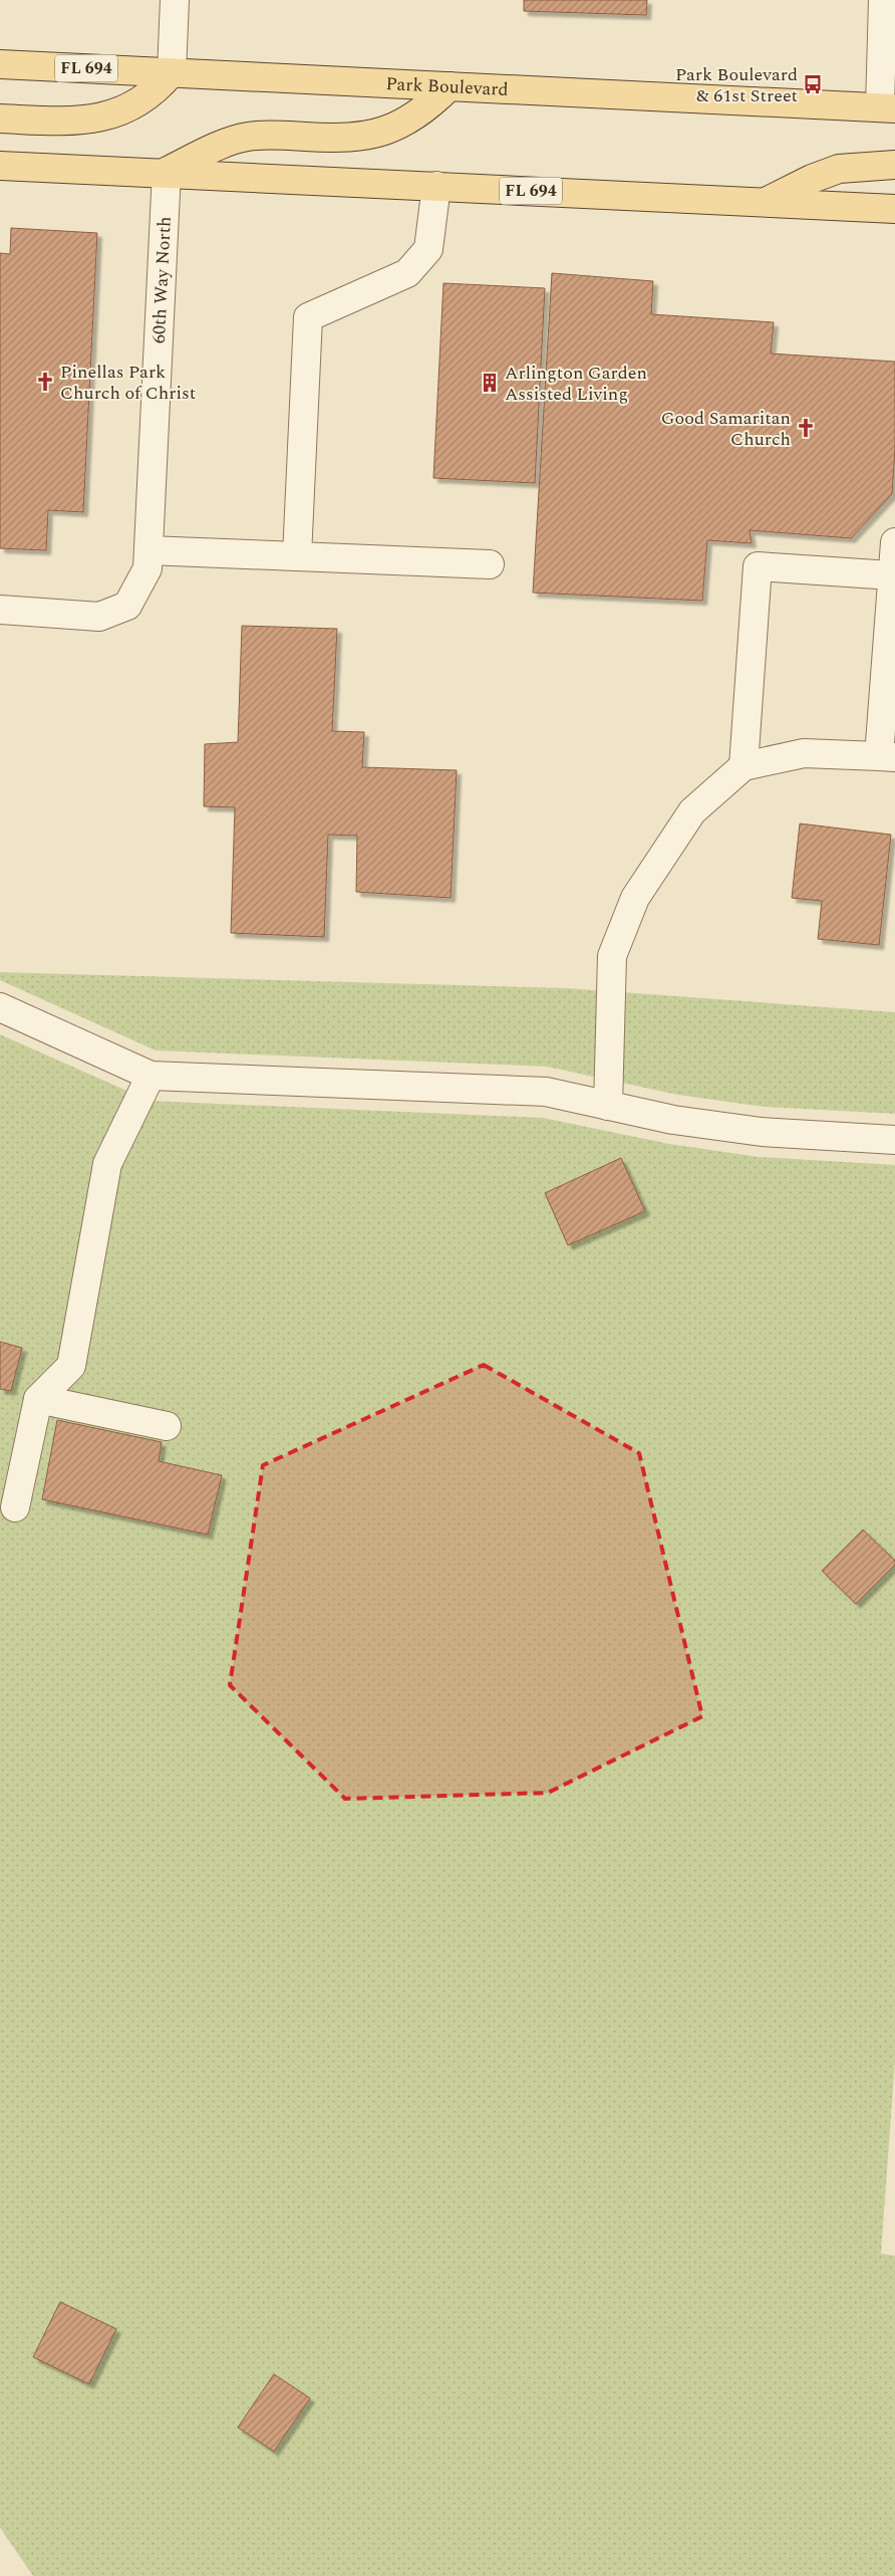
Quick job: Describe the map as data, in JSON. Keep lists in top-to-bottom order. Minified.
{"streets":{"main road":["FL 694","Park Boulevard"],"street":["60th Way North"]},"crossings":[["FL 694","60th Way North"]],"places":{"bus stop":["Park Boulevard & 61st Street"],"church":["Pinellas Park Church of Christ","Good Samaritan Church"],"building":["Arlington Garden Assisted Living"]}}
